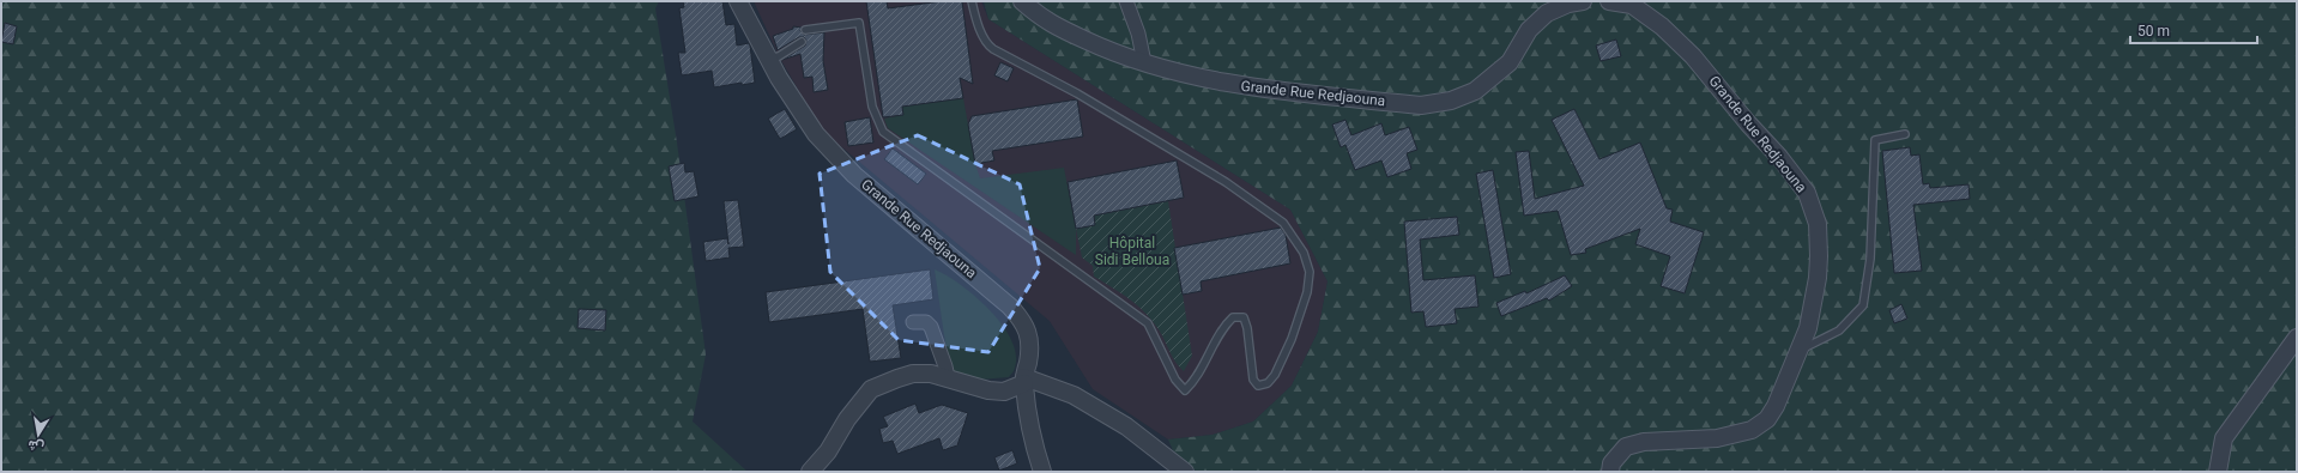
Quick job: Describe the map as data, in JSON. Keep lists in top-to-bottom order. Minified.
{"streets":{"street":["Grande Rue Redjaouna"]},"parks":["Hôpital Sidi Belloua"],"scale_bar":"50 m","north":"bottom"}
